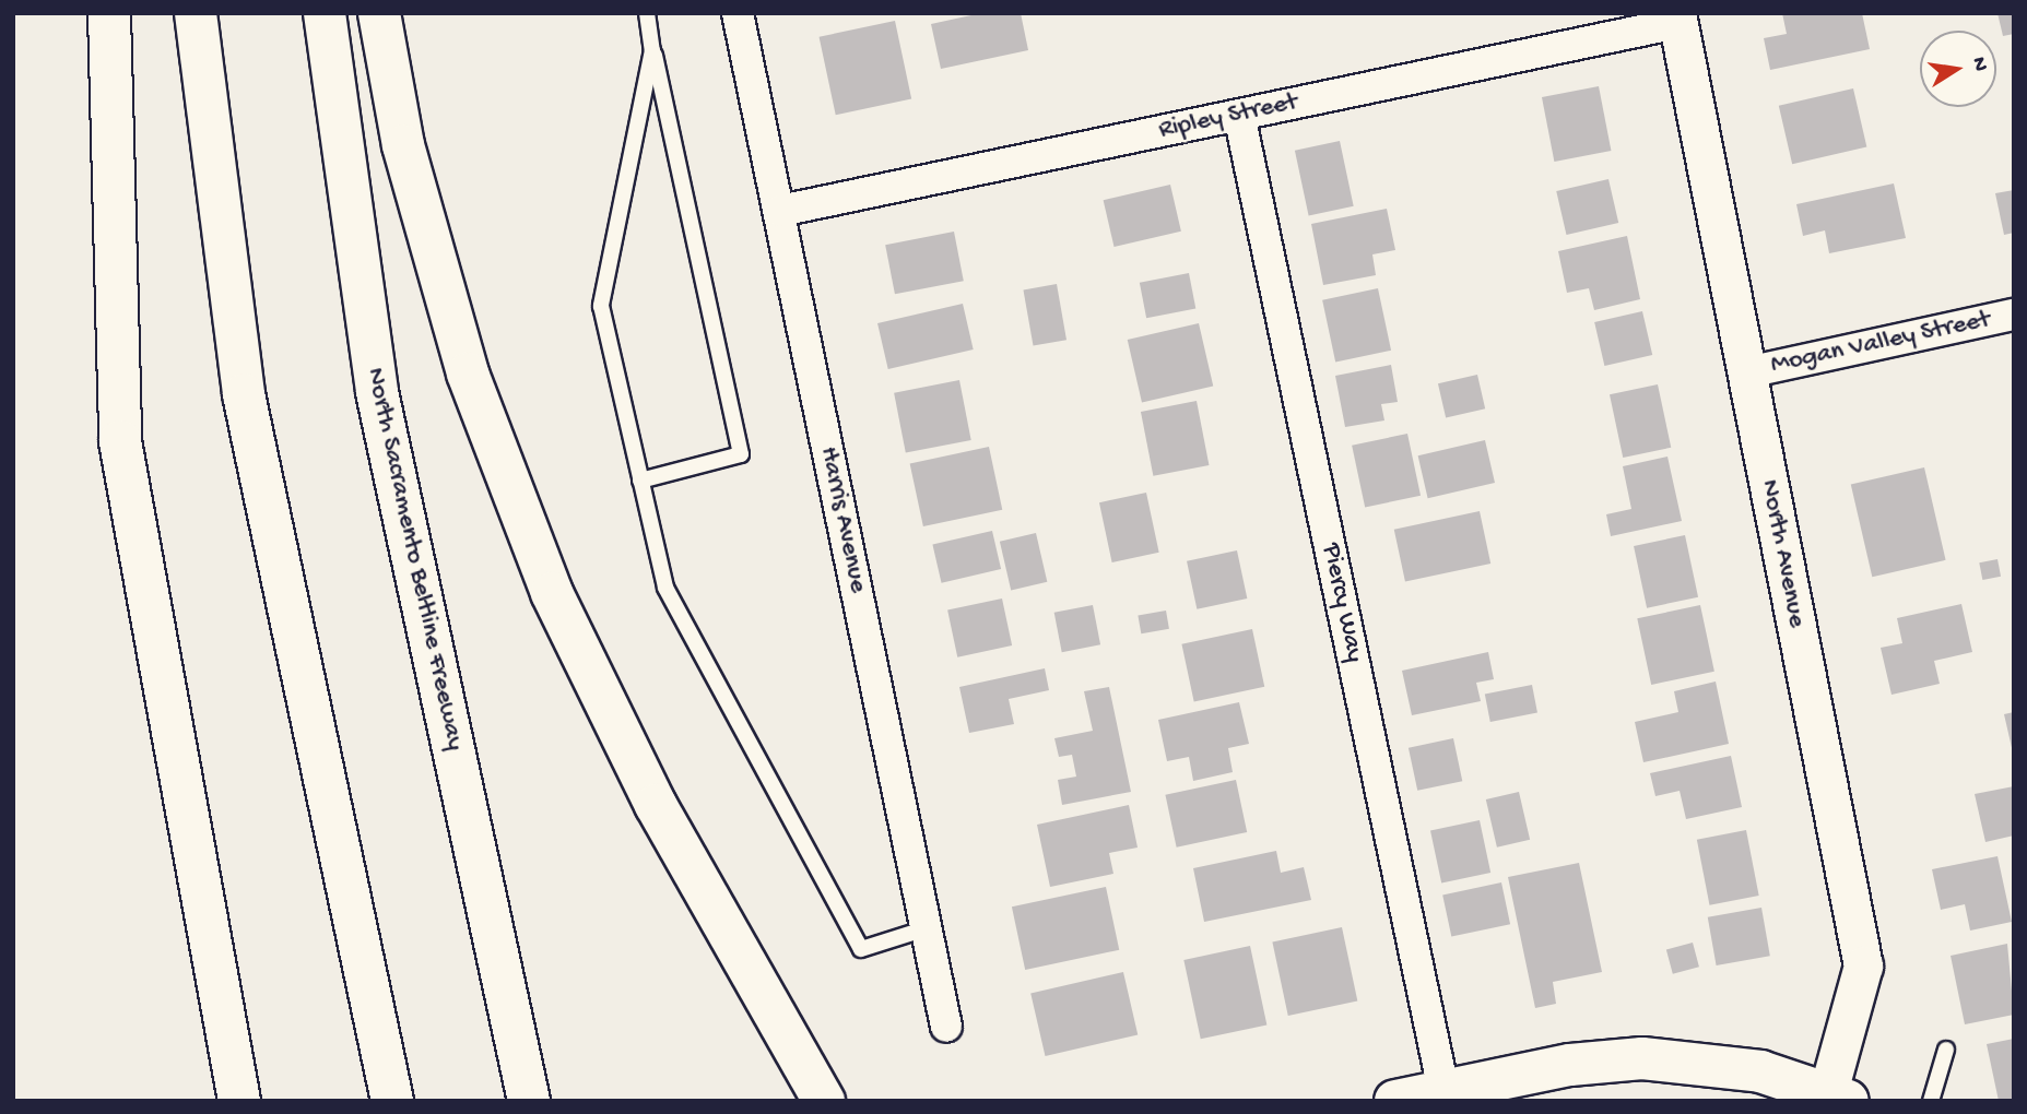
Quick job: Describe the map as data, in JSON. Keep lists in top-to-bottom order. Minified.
{"streets":{"main road":["North Sacramento Beltline Freeway"],"street":["Ripley Street","Mogan Valley Street","Harris Avenue","North Avenue","Piercy Way"]},"crossings":[["Ripley Street","Harris Avenue"],["Ripley Street","North Avenue"],["Ripley Street","Piercy Way"],["Mogan Valley Street","North Avenue"]],"north":"right"}
